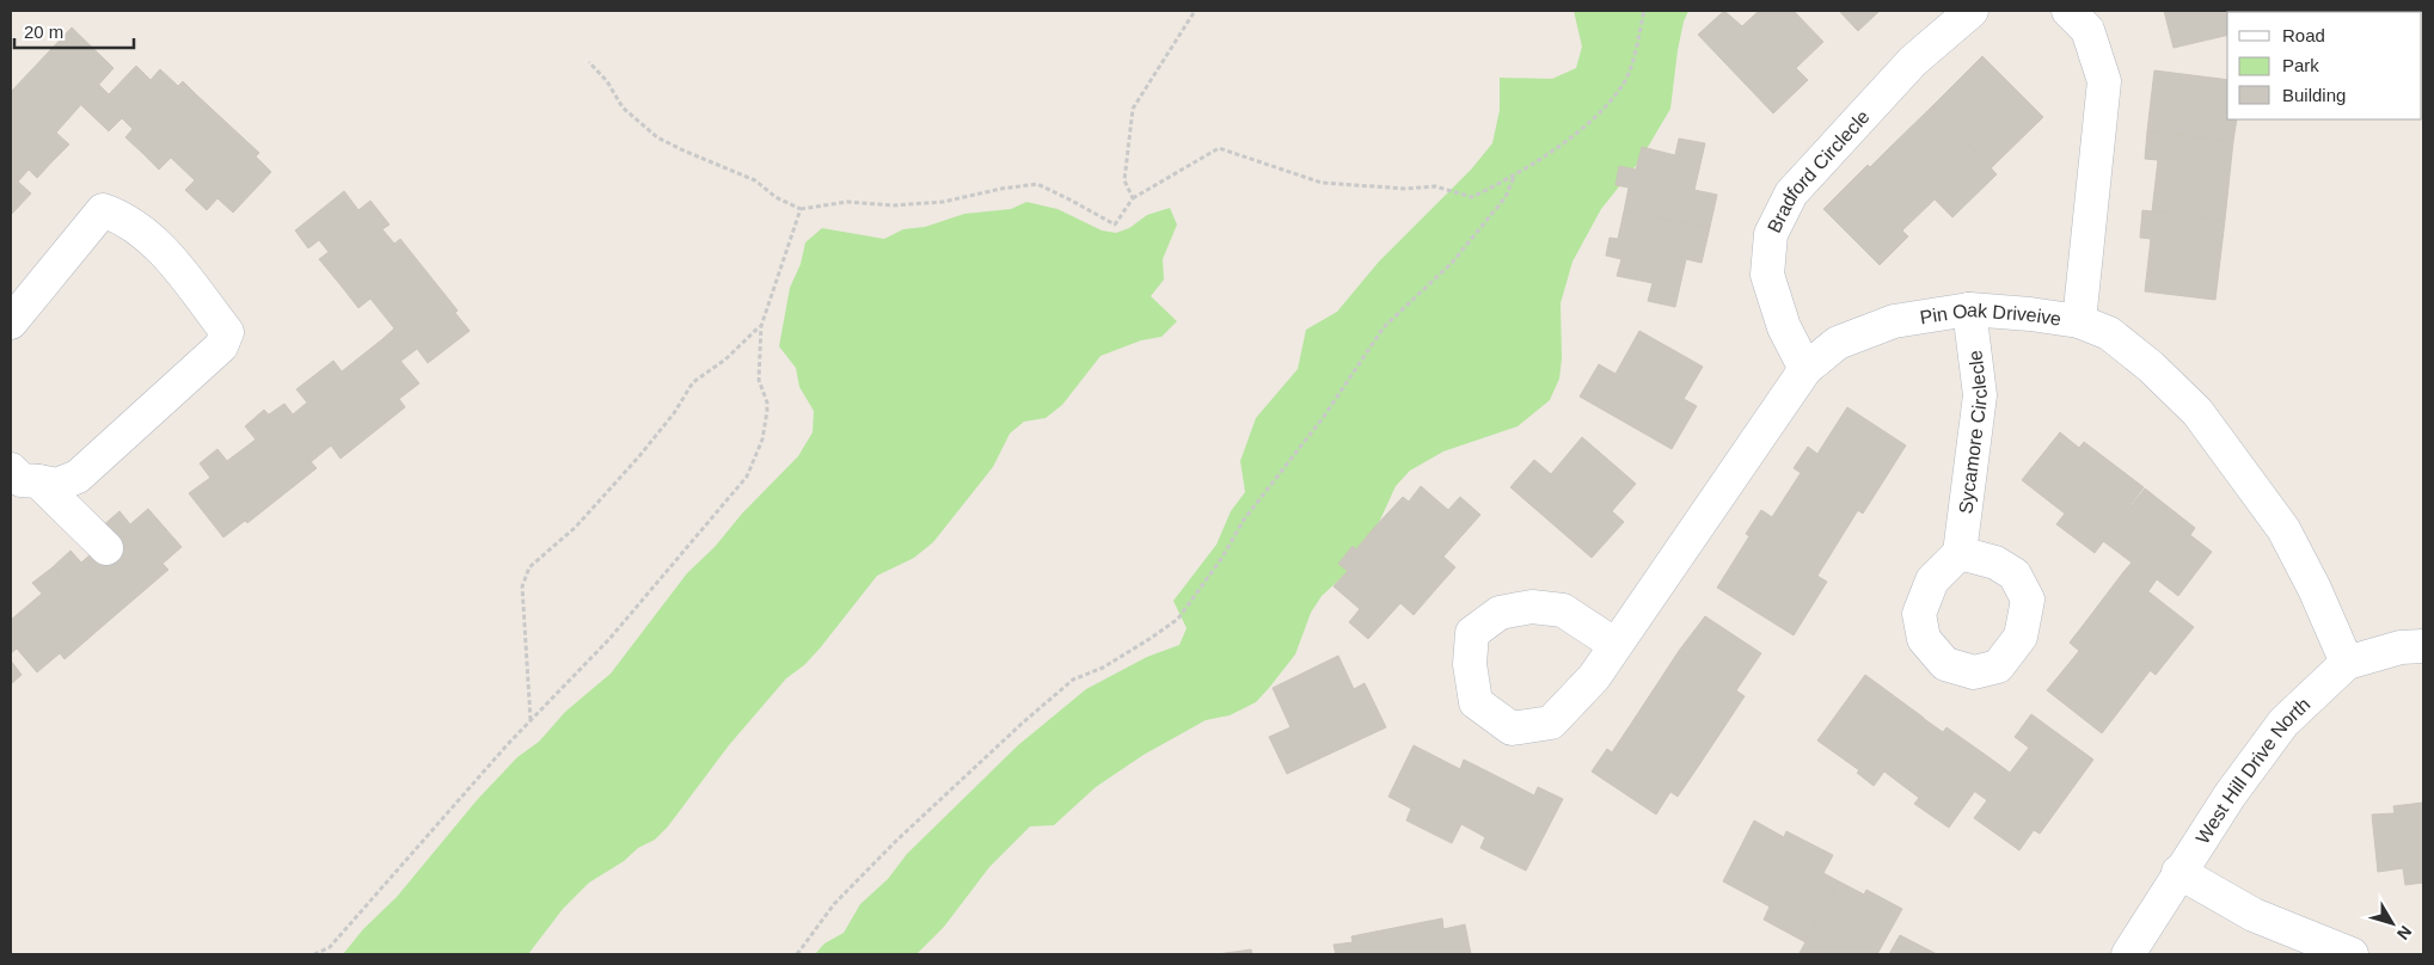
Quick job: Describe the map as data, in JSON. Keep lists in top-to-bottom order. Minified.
{"streets":{"street":["Bradford Circlecle","Pin Oak Driveive","Sycamore Circlecle","West Hill Drive North"]},"crossings":[["Bradford Circlecle","Pin Oak Driveive"],["Pin Oak Driveive","Sycamore Circlecle"],["Pin Oak Driveive","West Hill Drive North"]],"legend":["Road","Park","Building"],"scale_bar":"20 m","north":"bottom right"}
